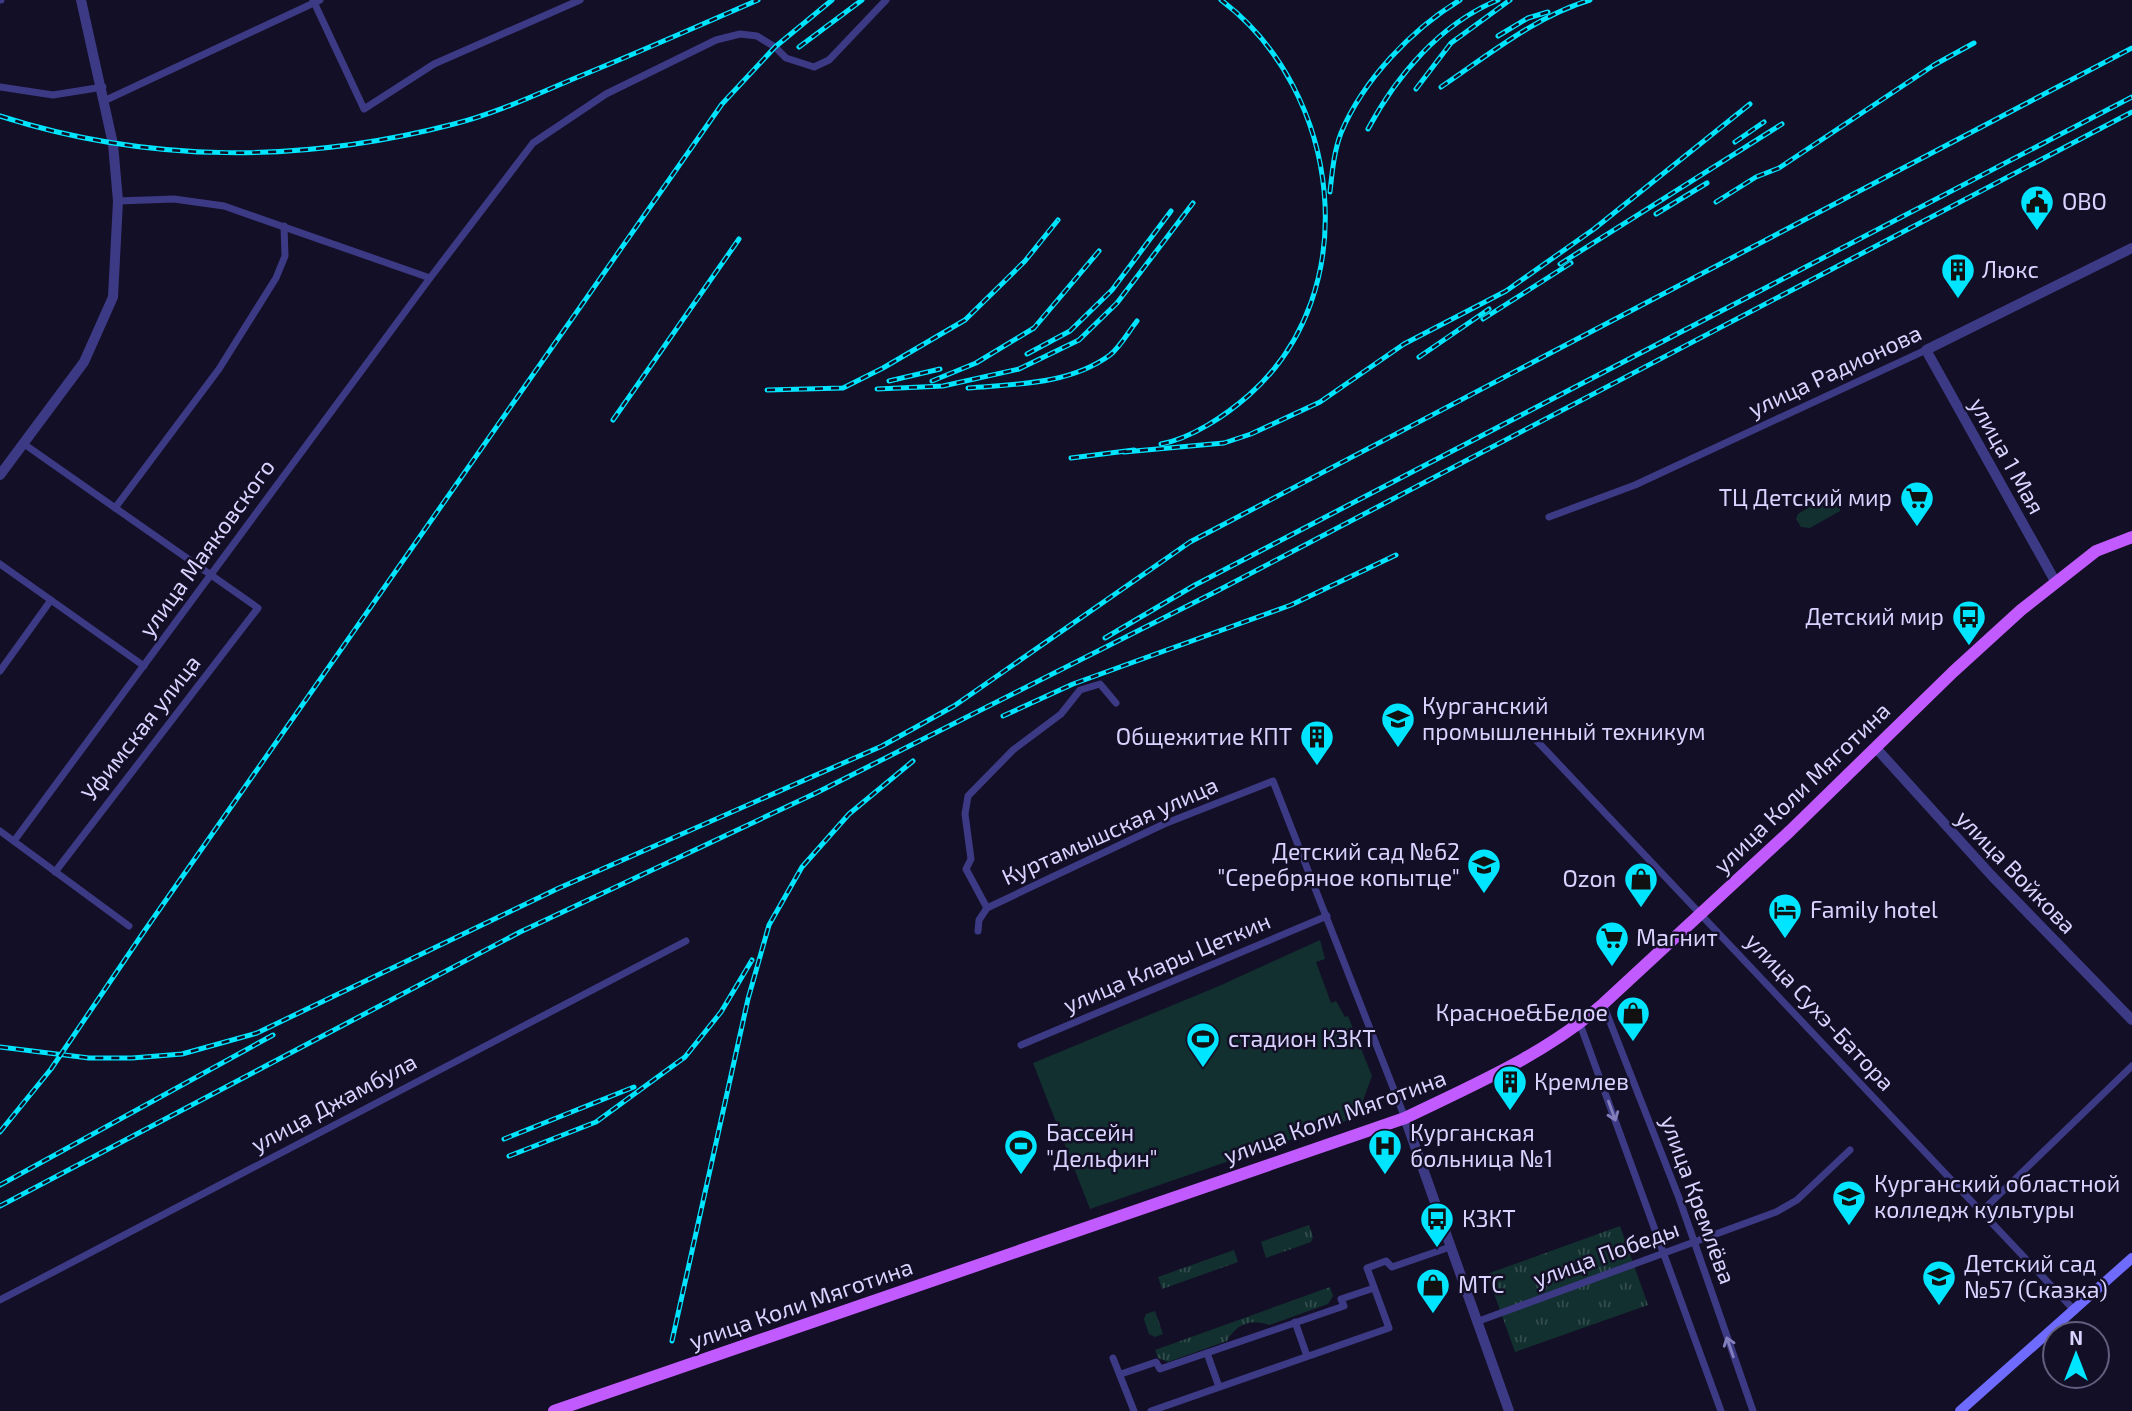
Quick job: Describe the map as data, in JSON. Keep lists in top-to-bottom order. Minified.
{"streets":{"main road":["улица Коли Мяготина"],"street":["улица Радионова","улица 1 Мая","улица Маяковского","Уфимская улица","Куртамышская улица","улица Войкова","улица Клары Цеткин","улица Сухэ-Батора","улица Джамбула","улица Кремлёва","улица Победы"]},"crossings":[["улица Радионова","улица 1 Мая"],["улица 1 Мая","улица Коли Мяготина"],["улица Маяковского","Уфимская улица"],["улица Коли Мяготина","улица Войкова"],["улица Коли Мяготина","улица Сухэ-Батора"],["улица Коли Мяготина","улица Кремлёва"],["Куртамышская улица","улица Клары Цеткин"],["улица Кремлёва","улица Победы"]],"places":{"public building":["OBO"],"building":["Люкс","Общежитие КПТ","Кремлев"],"supermarket":["ТЦ Детский мир","Магнит"],"bus stop":["Детский мир","КЗКТ"],"school or university":["Курганский промышленный техникум","Детский сад №62 \"Серебряное копытце\"","Курганский областной колледж культуры","Детский сад №57 (Сказка)"],"shop":["Ozon","Красное&Белое","МТС"],"hotel":["Family hotel"],"sports":["стадион КЗКТ","Бассейн \"Дельфин\""],"hospital":["Курганская больница №1"]},"north":"top"}
